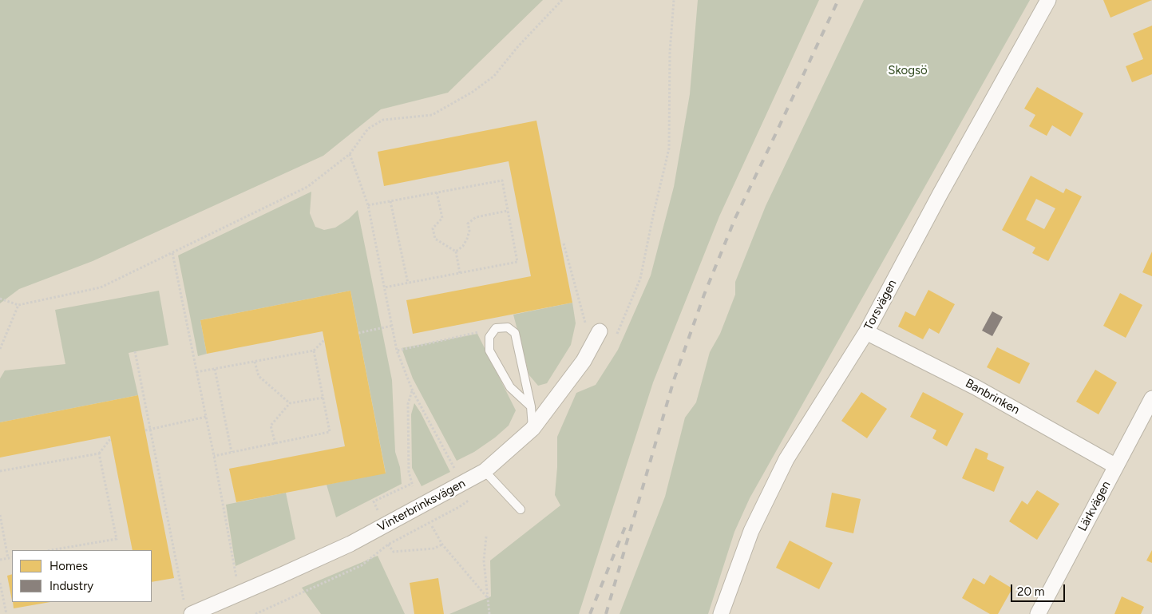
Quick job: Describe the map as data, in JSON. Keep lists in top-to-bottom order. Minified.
{"streets":{"street":["Torsvägen","Banbrinken","Vinterbrinksvägen","Lärkvägen"]},"crossings":[["Torsvägen","Banbrinken"],["Banbrinken","Lärkvägen"]],"parks":["Skogsö"],"legend":["Homes","Industry"],"scale_bar":"20 m"}
